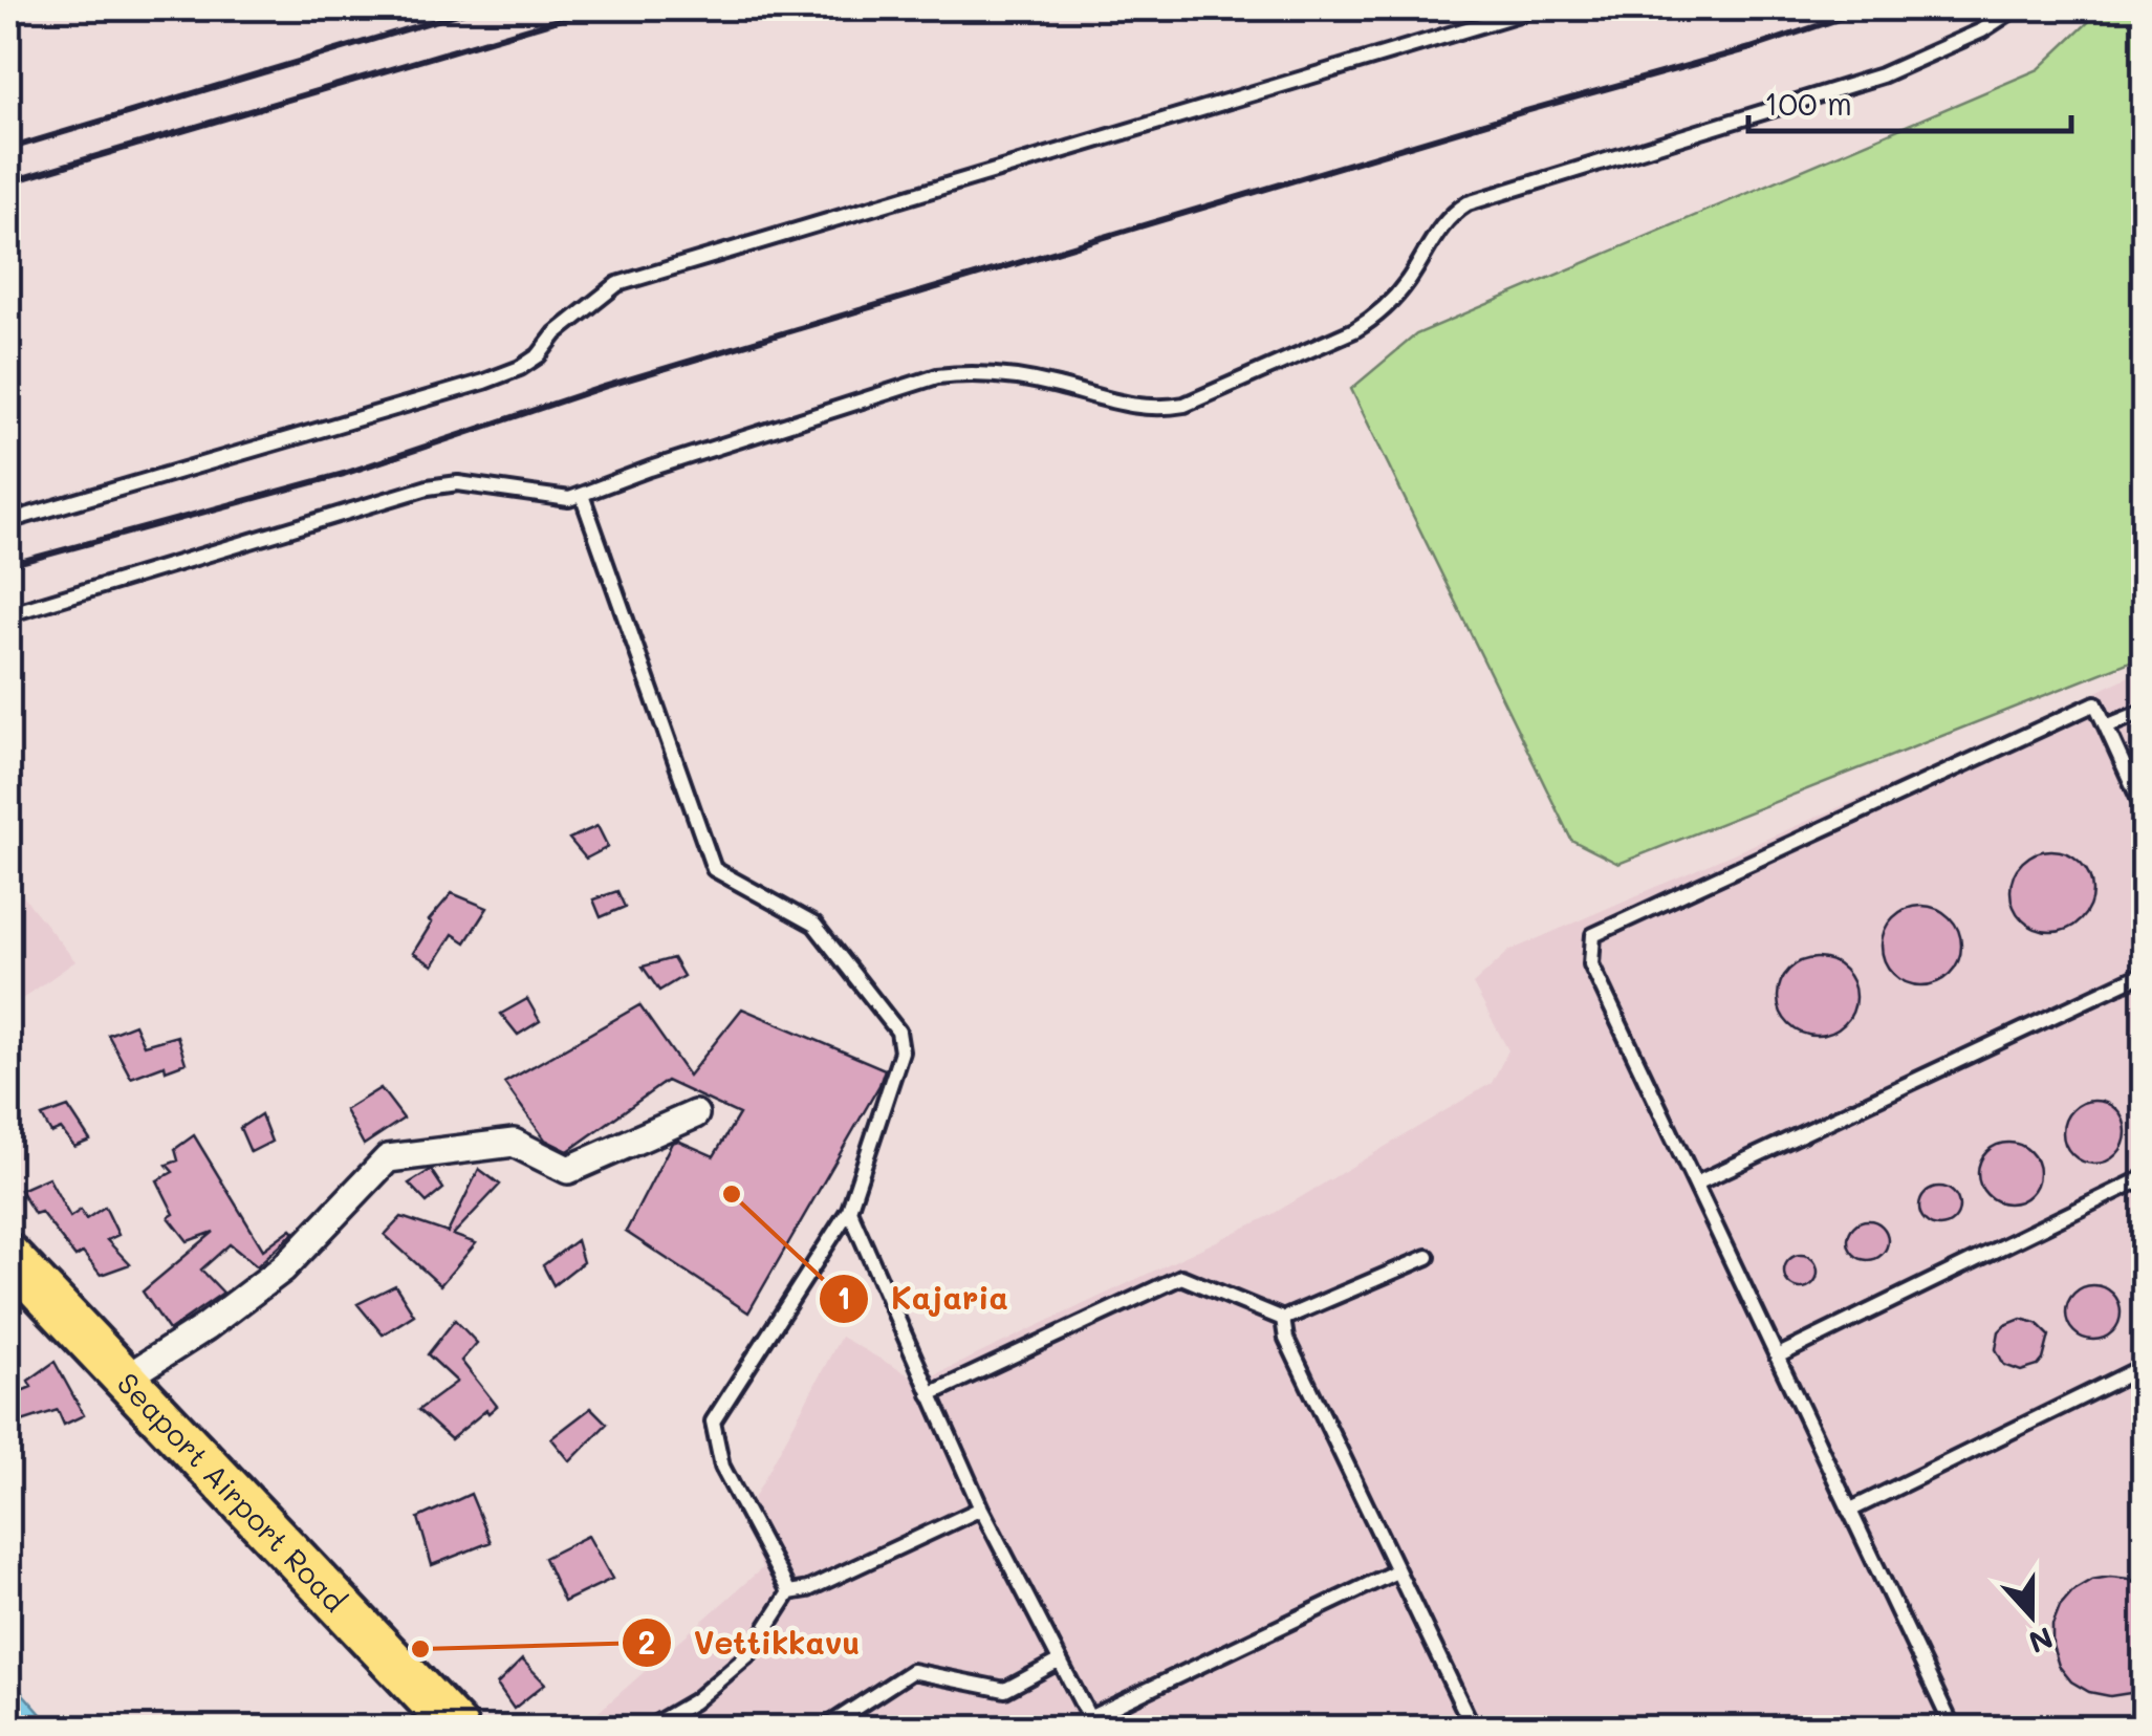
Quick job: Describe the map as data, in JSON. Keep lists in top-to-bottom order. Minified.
{"streets":{"main road":["Seaport Airport Road"]},"places":["Kajaria","Vettikkavu"],"scale_bar":"100 m","north":"bottom"}
